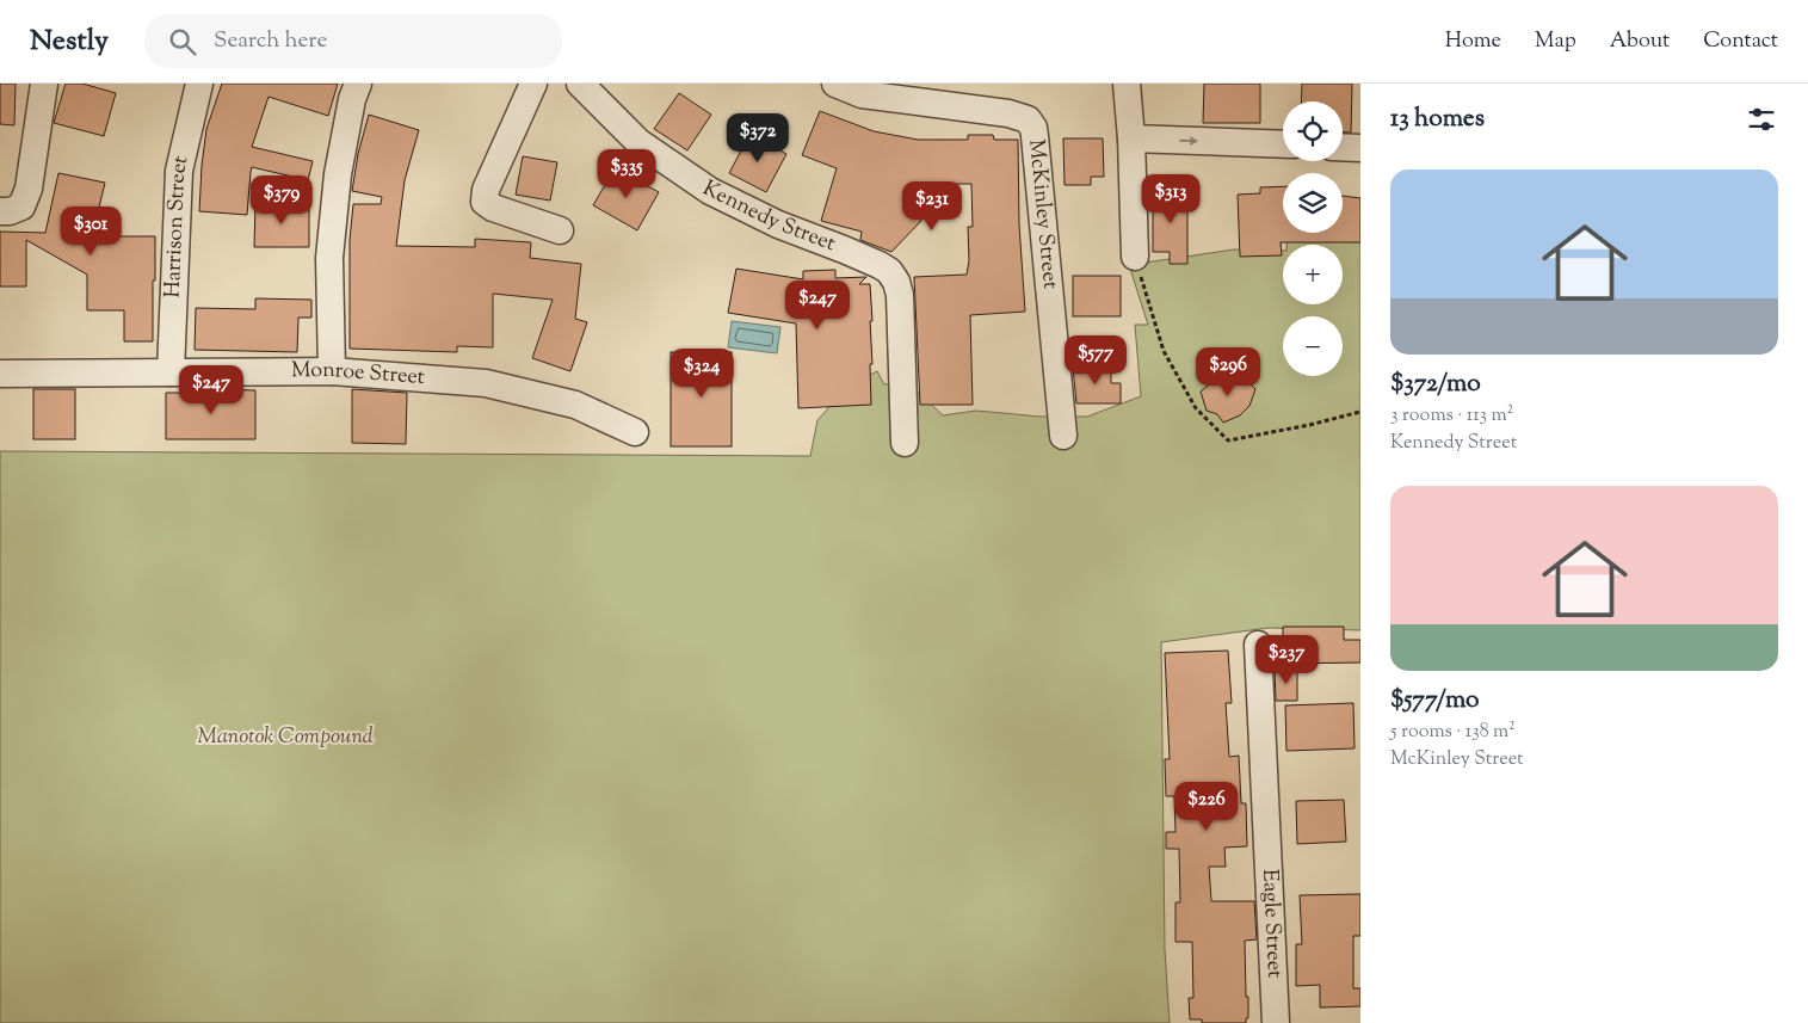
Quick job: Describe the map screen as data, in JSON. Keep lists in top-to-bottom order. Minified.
{"streets":{"street":["McKinley Street","Kennedy Street","Harrison Street","Monroe Street","Eagle Street"]},"crossings":[["Harrison Street","Monroe Street"]],"parks":["Manotok Compound"],"page":{"header":"Nestly","search":"Search here","nav":["Home","Map","About","Contact"],"heading":"13 homes","map_buttons":["+","−"],"price":["$372","$335","$313","$379","$231","$301","$247","$577","$296","$324","$247","$237","$226"],"list":[{"name":"$372/mo","note":"3 rooms · 113 m² · Kennedy Street"},{"name":"$577/mo","note":"5 rooms · 138 m² · McKinley Street"}]}}
